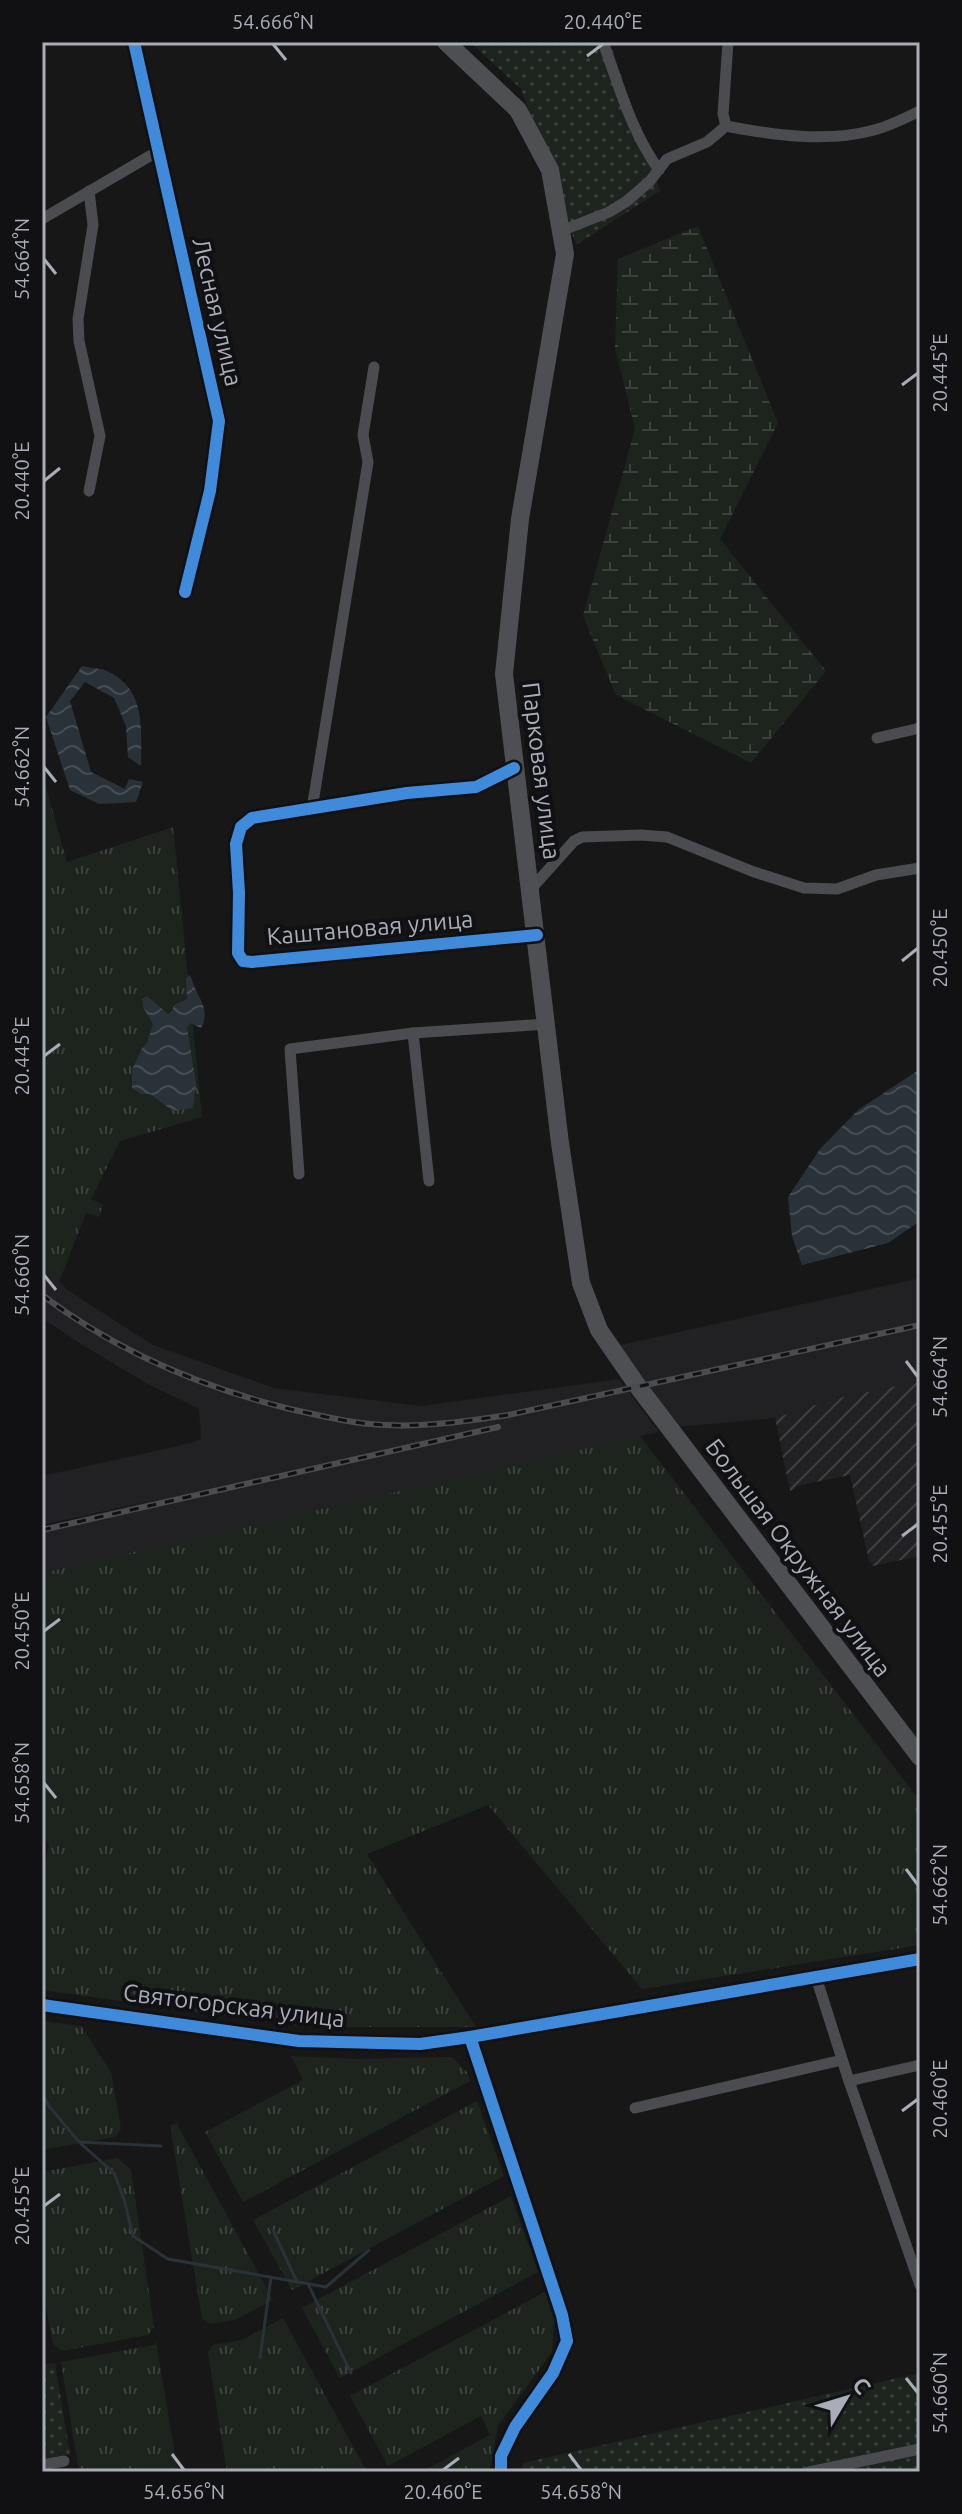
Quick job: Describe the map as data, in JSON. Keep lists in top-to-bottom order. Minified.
{"streets":{"main road":["Парковая улица","Большая Окружная улица"],"street":["Лесная улица","Каштановая улица","Святогорская улица"]},"crossings":[["Парковая улица","Каштановая улица"],["Парковая улица","Большая Окружная улица"]],"north":"top right","coordinates":["54.666°N","20.440°E","54.664°N","20.445°E","54.662°N","20.450°E","54.660°N","20.455°E","54.658°N","20.460°E","54.656°N"]}
